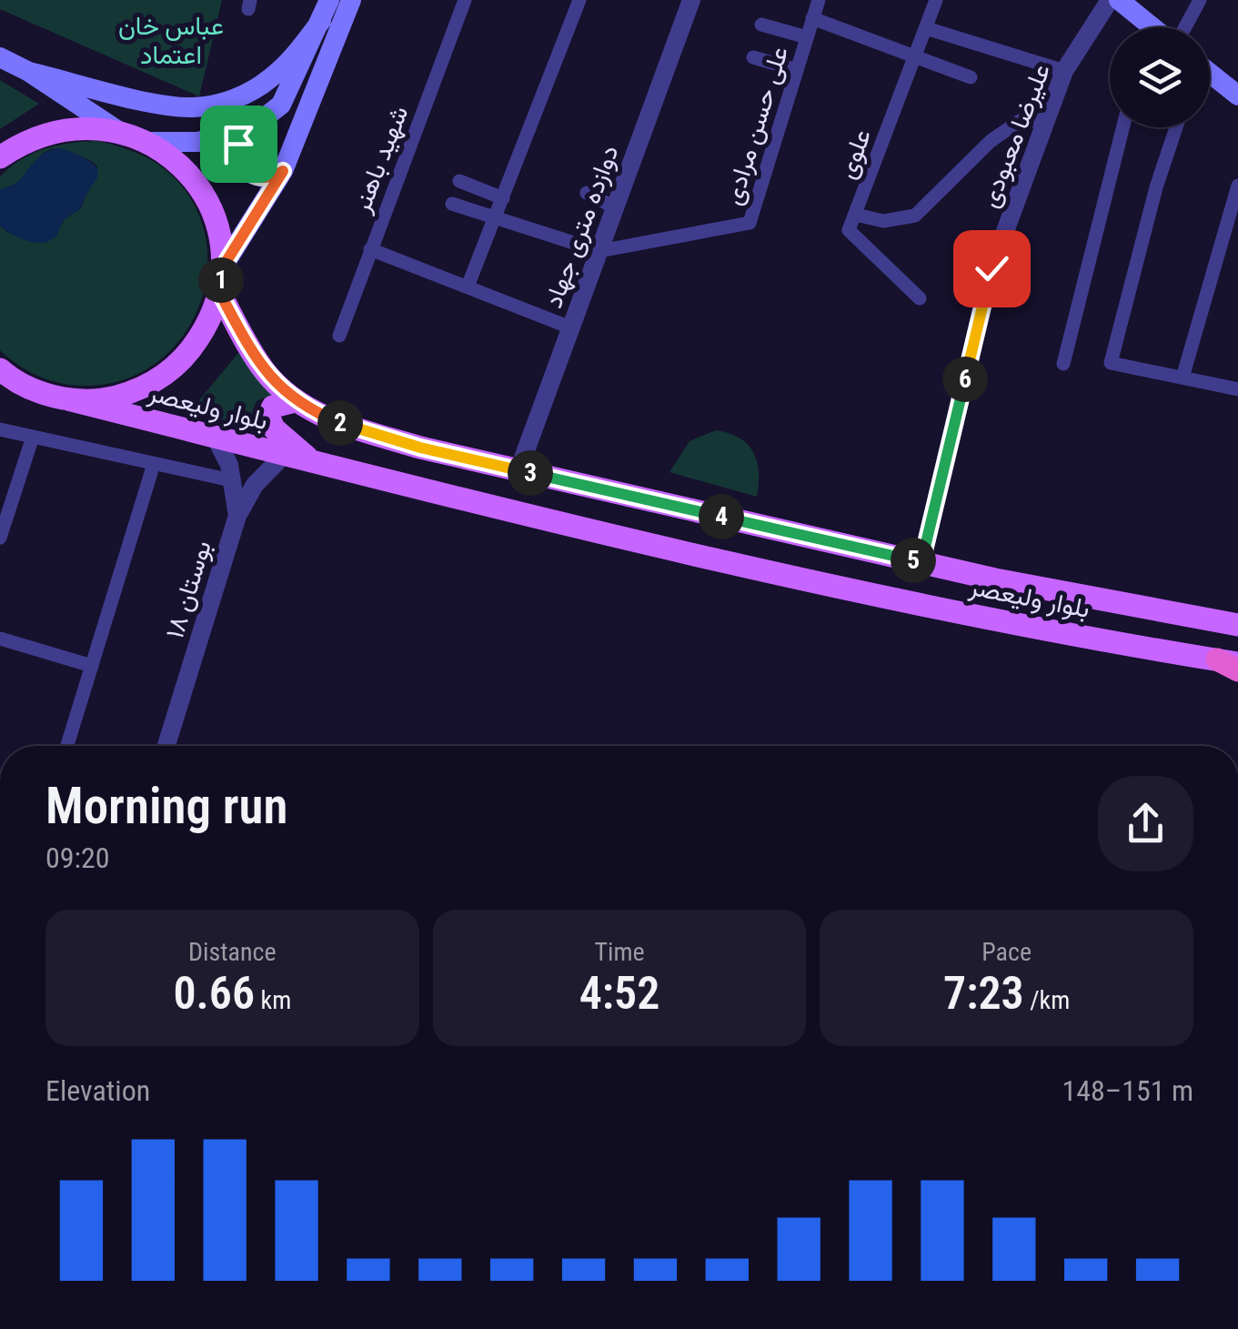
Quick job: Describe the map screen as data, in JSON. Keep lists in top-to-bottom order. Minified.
{"streets":{"main road":["بلوار ولیعصر"],"street":["علی حسن مرادی","علیرضا معبودی","علوی","شهید باهنر","دوازده متری جهاد","بوستان ۱۸"]},"crossings":[["علی حسن مرادی","دوازده متری جهاد"],["علیرضا معبودی","بلوار ولیعصر"],["دوازده متری جهاد","بلوار ولیعصر"],["بلوار ولیعصر","بوستان ۱۸"]],"parks":["عباس خان اعتماد"],"page":{"pins":["1","6","2","3","4","5"],"heading":["Morning run","09:20"],"stats":[["Distance","0.66 km"],["Time","4:52"],["Pace","7:23 /km"]],"chart":["Elevation","148–151 m"]}}
